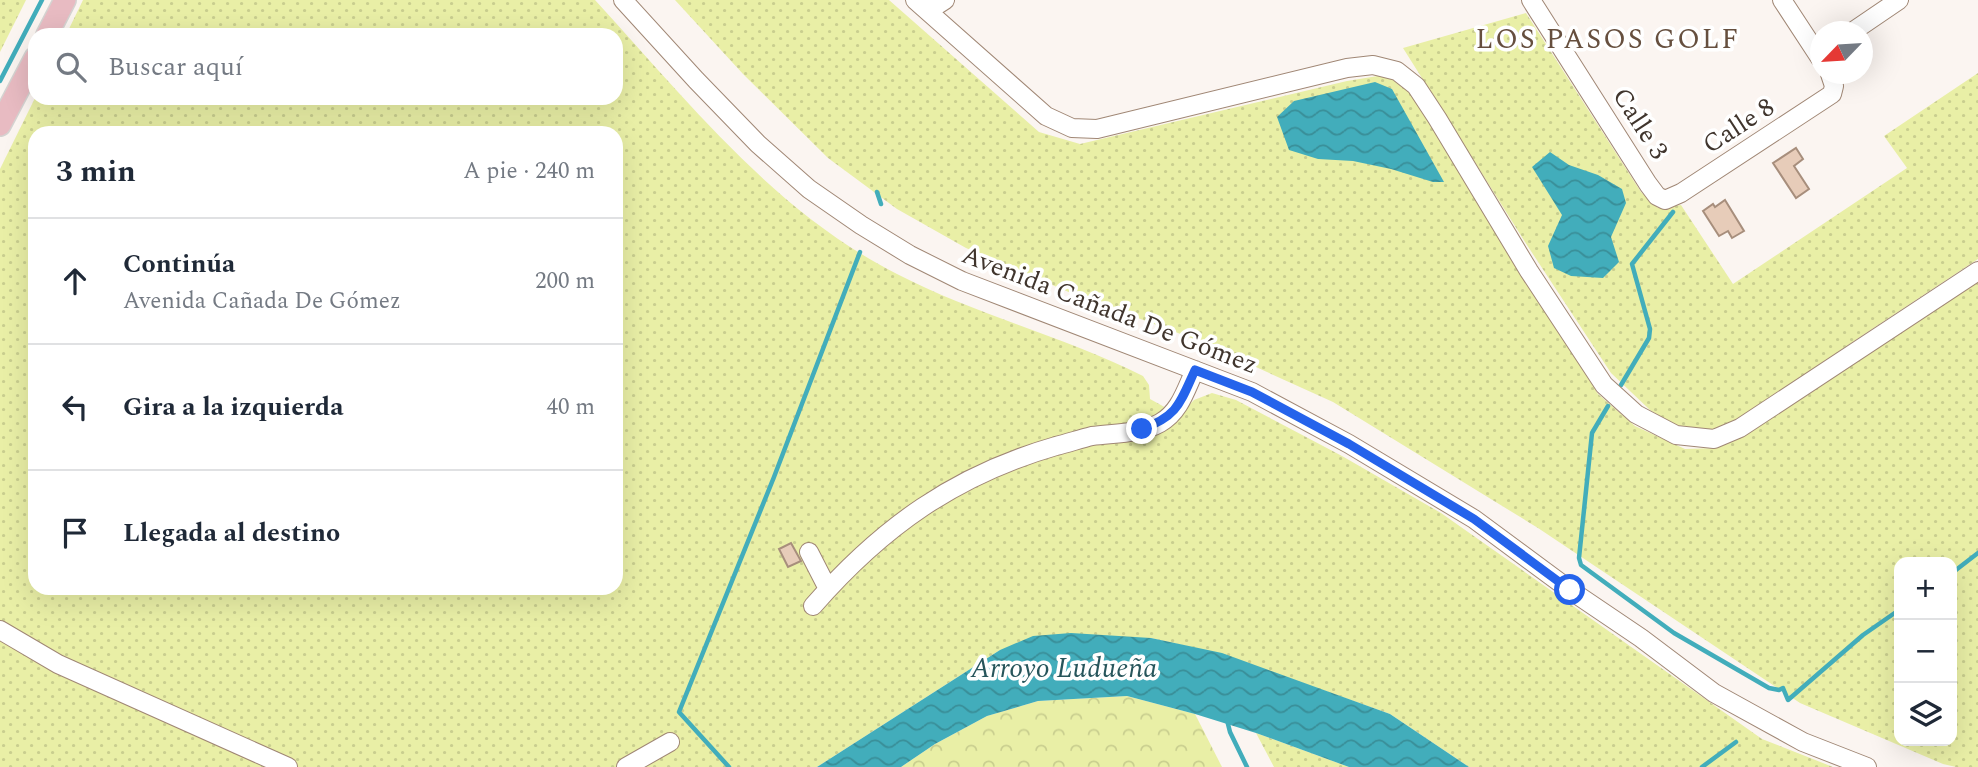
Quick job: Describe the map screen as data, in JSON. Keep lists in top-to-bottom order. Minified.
{"streets":{"street":["Calle 3","Calle 8","Avenida Cañada De Gómez"]},"crossings":[["Calle 3","Calle 8"]],"districts":["LOS PASOS GOLF"],"water":["Arroyo Ludueña"],"north":"bottom left","page":{"search":"Buscar aquí","heading":["3 min","A pie · 240 m"],"list":[["Continúa","Avenida Cañada De Gómez","200 m"],["Gira a la izquierda","40 m"],"Llegada al destino"],"map_buttons":["+","−"]}}
